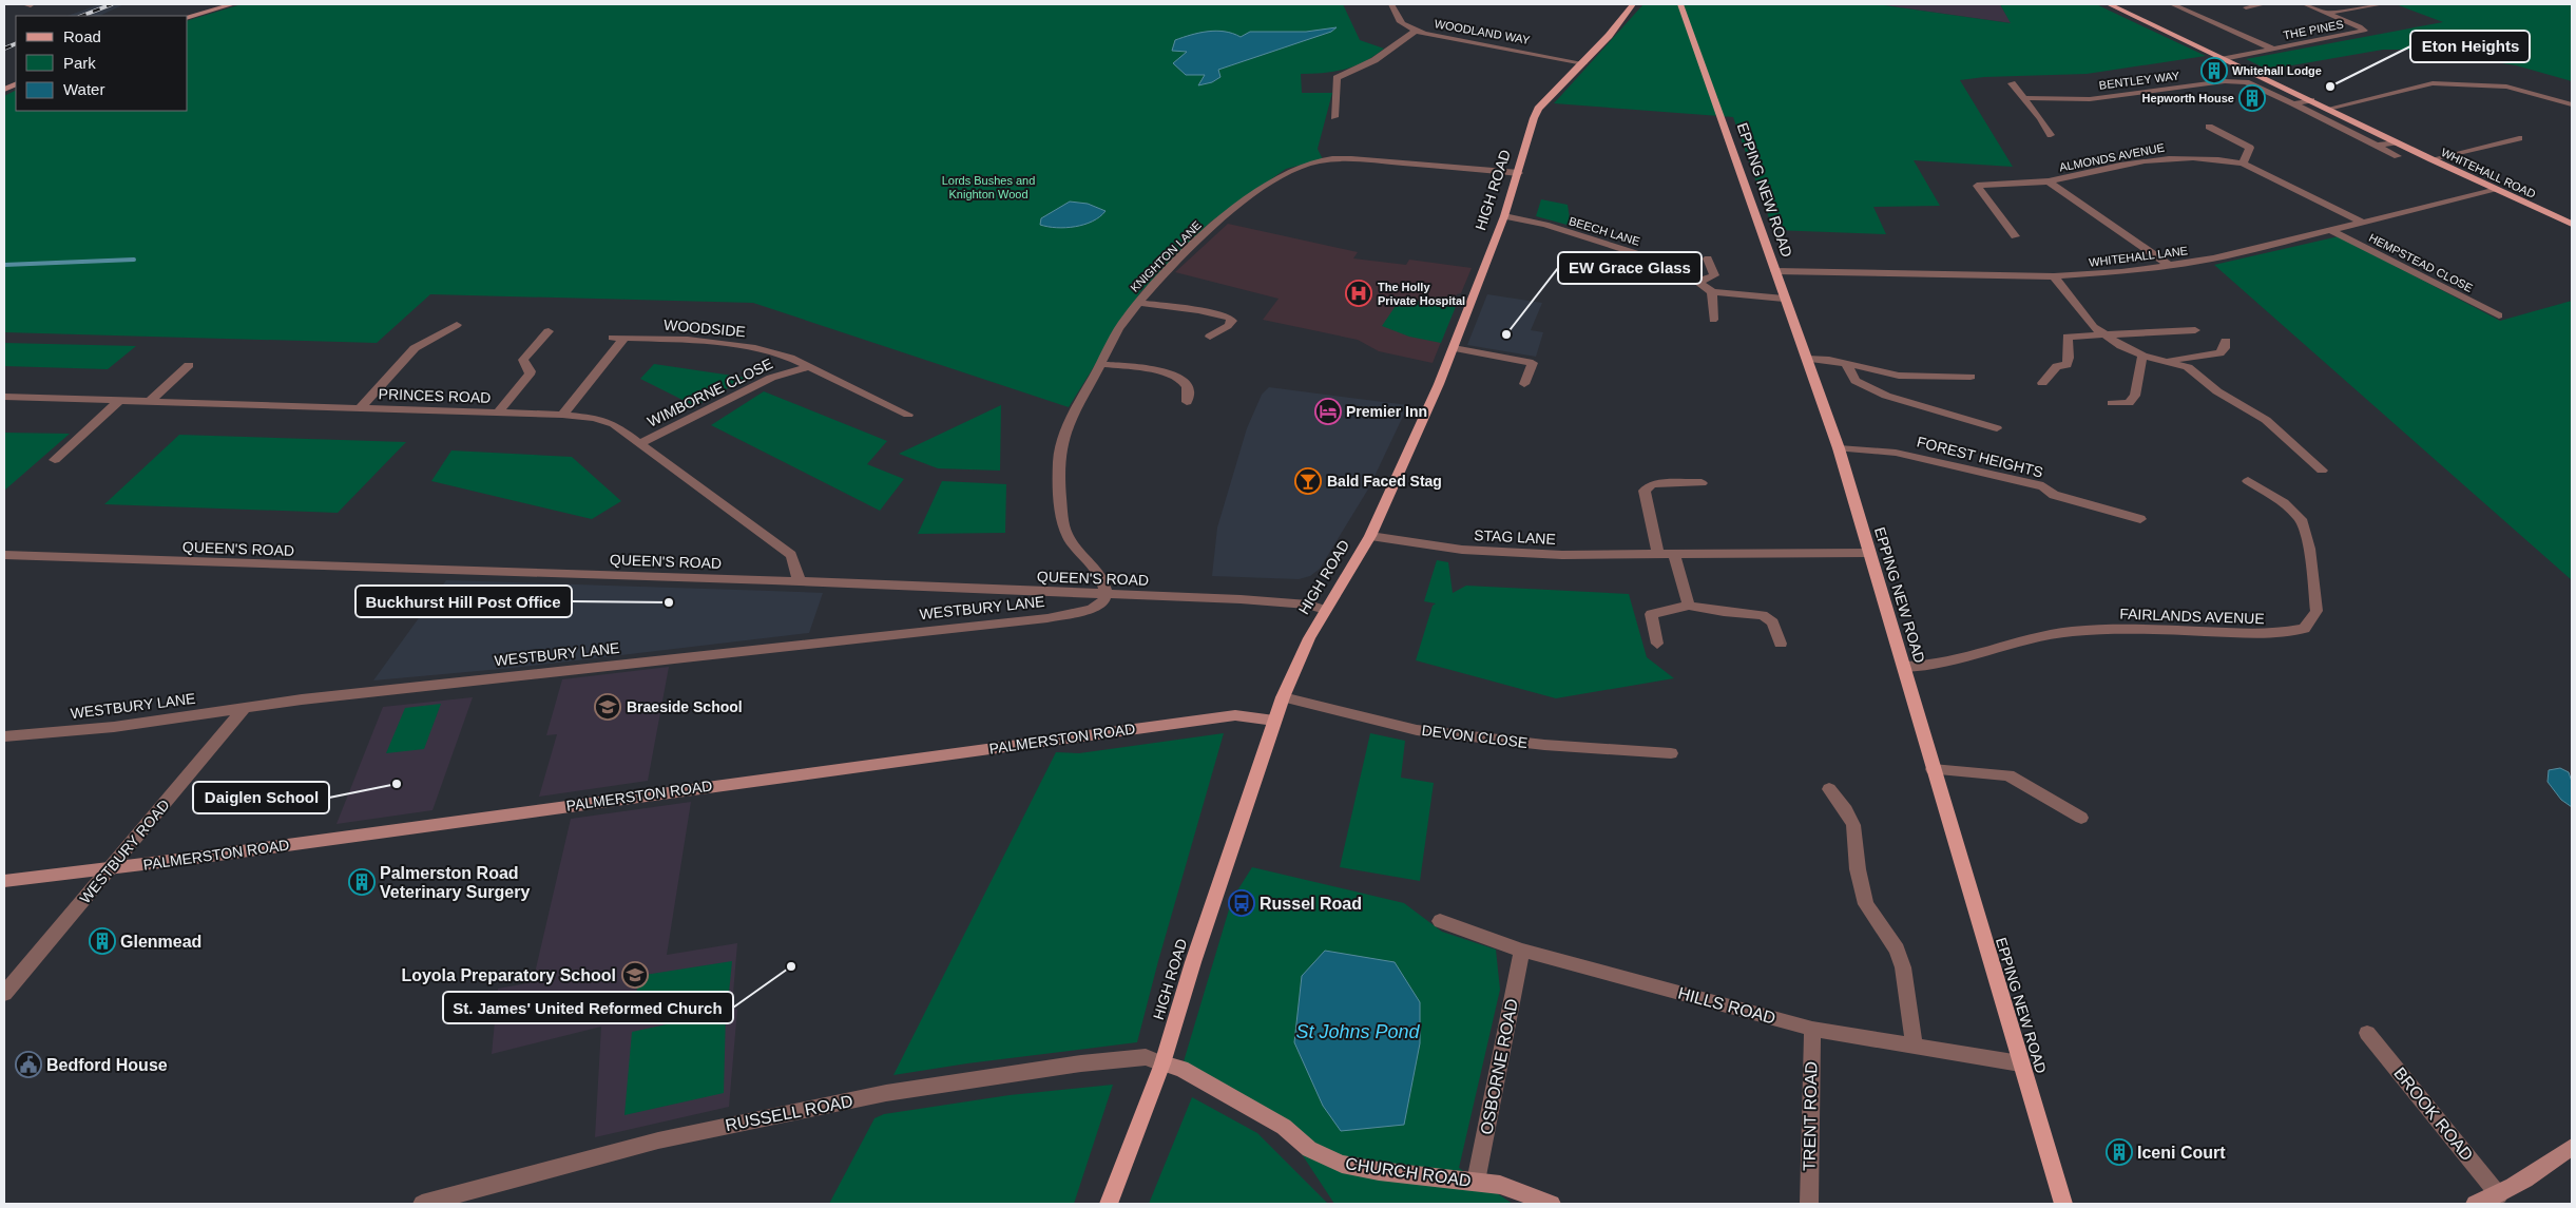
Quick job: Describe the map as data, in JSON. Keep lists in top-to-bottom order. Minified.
{"streets":{"main road":["WHITEHALL ROAD","HIGH ROAD","EPPING NEW ROAD","PALMERSTON ROAD","CHURCH ROAD"],"street":["THE PINES","WOODLAND WAY","BENTLEY WAY","ALMONDS AVENUE","BEECH LANE","KNIGHTON LANE","WHITEHALL LANE","HEMPSTEAD CLOSE","WOODSIDE","WIMBORNE CLOSE","PRINCES ROAD","FOREST HEIGHTS","STAG LANE","QUEEN'S ROAD","WESTBURY LANE","FAIRLANDS AVENUE","DEVON CLOSE","WESTBURY ROAD","HILLS ROAD","OSBORNE ROAD","RUSSELL ROAD","BROOK ROAD","TRENT ROAD"]},"crossings":[["THE PINES","WHITEHALL ROAD"],["WOODLAND WAY","HIGH ROAD"],["ALMONDS AVENUE","WHITEHALL LANE"],["WHITEHALL ROAD","WHITEHALL LANE"],["HIGH ROAD","BEECH LANE"],["HIGH ROAD","KNIGHTON LANE"],["HIGH ROAD","STAG LANE"],["HIGH ROAD","QUEEN'S ROAD"],["HIGH ROAD","DEVON CLOSE"],["HIGH ROAD","PALMERSTON ROAD"],["HIGH ROAD","RUSSELL ROAD"],["HIGH ROAD","CHURCH ROAD"],["EPPING NEW ROAD","WHITEHALL LANE"],["EPPING NEW ROAD","FOREST HEIGHTS"],["EPPING NEW ROAD","STAG LANE"],["EPPING NEW ROAD","FAIRLANDS AVENUE"],["EPPING NEW ROAD","HILLS ROAD"],["KNIGHTON LANE","QUEEN'S ROAD"],["KNIGHTON LANE","WESTBURY LANE"],["WHITEHALL LANE","HEMPSTEAD CLOSE"],["WOODSIDE","WIMBORNE CLOSE"],["WOODSIDE","PRINCES ROAD"],["WIMBORNE CLOSE","PRINCES ROAD"],["PRINCES ROAD","QUEEN'S ROAD"],["QUEEN'S ROAD","WESTBURY LANE"],["WESTBURY LANE","WESTBURY ROAD"],["PALMERSTON ROAD","WESTBURY ROAD"],["HILLS ROAD","OSBORNE ROAD"],["HILLS ROAD","TRENT ROAD"],["OSBORNE ROAD","CHURCH ROAD"],["RUSSELL ROAD","CHURCH ROAD"]],"water":["St Johns Pond"],"parks":["Lords Bushes and Knighton Wood"],"places":{"building":["Whitehall Lodge","Hepworth House","Palmerston Road Veterinary Surgery","Glenmead","Iceni Court"],"other":["Eton Heights","EW Grace Glass","Buckhurst Hill Post Office","Daiglen School","St. James' United Reformed Church"],"hospital":["The Holly Private Hospital"],"hotel":["Premier Inn"],"bar":["Bald Faced Stag"],"school or university":["Braeside School","Loyola Preparatory School"],"bus stop":["Russel Road"],"public building":["Bedford House"]},"legend":["Road","Park","Water"]}
